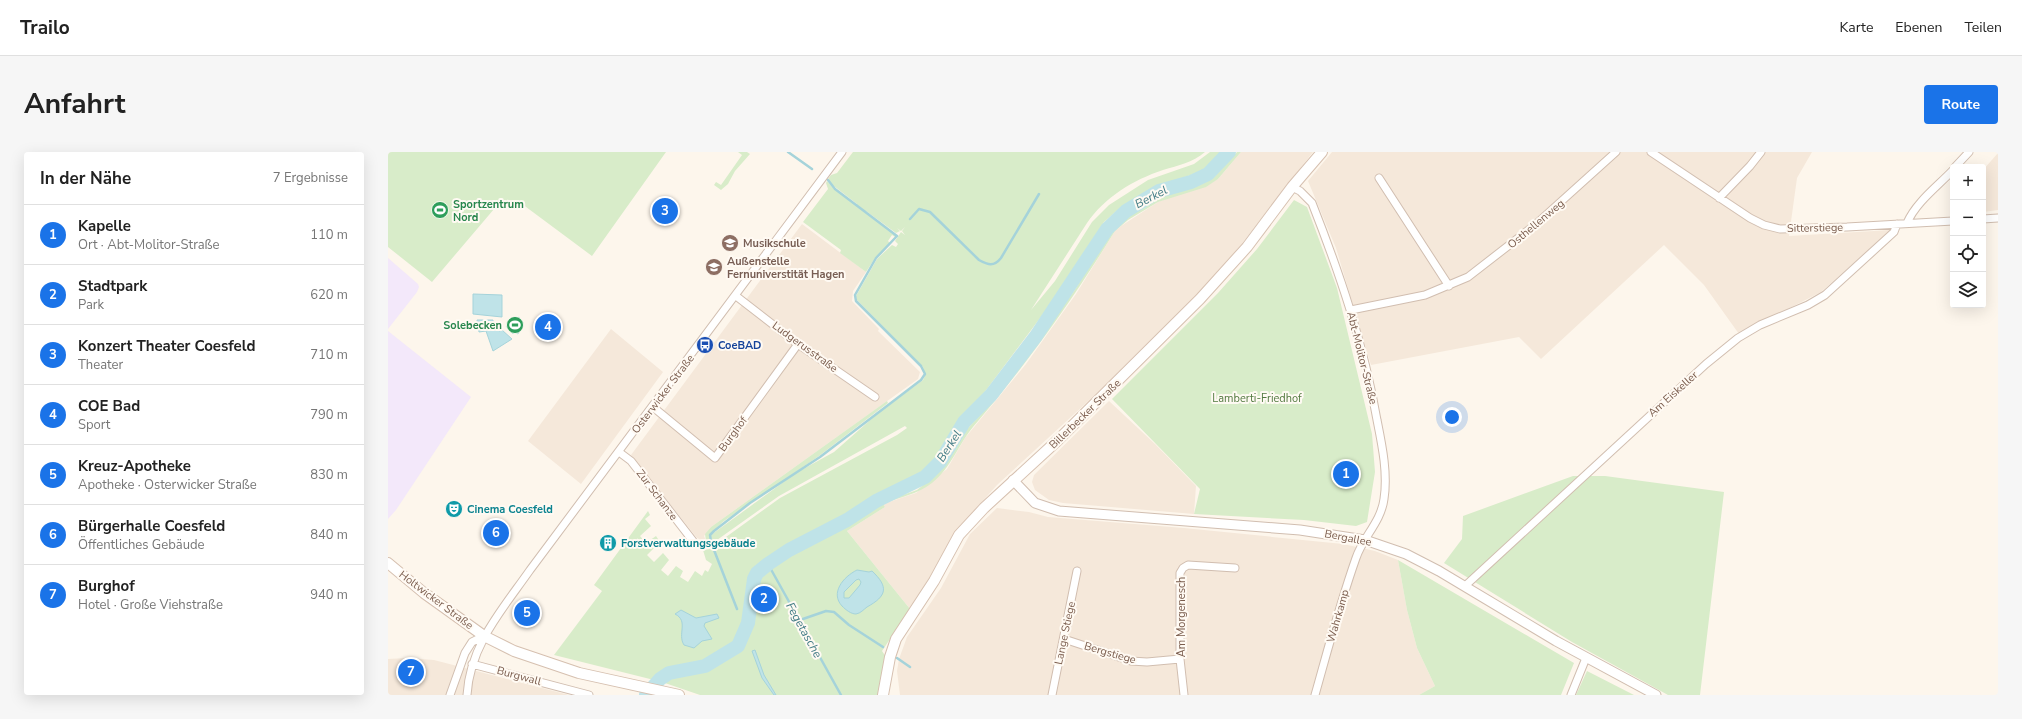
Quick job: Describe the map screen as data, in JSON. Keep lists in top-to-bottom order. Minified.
{"streets":{"main road":["Billerbecker Straße","Holtwicker Straße"],"street":["Osthellenweg","Sitterstiege","Ludgerusstraße","Abt-Molitor-Straße","Osterwicker Straße","Am Eiskeller","Burghof","Zur Schanze","Bergallee","Wahrkamp","Am Morgenesch","Lange Stiege","Bergstiege","Burgwall"]},"crossings":[["Osthellenweg","Abt-Molitor-Straße"],["Sitterstiege","Am Eiskeller"],["Ludgerusstraße","Osterwicker Straße"],["Ludgerusstraße","Burghof"],["Abt-Molitor-Straße","Billerbecker Straße"],["Abt-Molitor-Straße","Bergallee"],["Abt-Molitor-Straße","Wahrkamp"],["Osterwicker Straße","Burghof"],["Osterwicker Straße","Zur Schanze"],["Osterwicker Straße","Holtwicker Straße"],["Am Eiskeller","Bergallee"],["Billerbecker Straße","Bergallee"],["Bergallee","Wahrkamp"],["Am Morgenesch","Bergstiege"],["Lange Stiege","Bergstiege"]],"water":["Berkel","Fegetasche"],"parks":["Lamberti-Friedhof"],"places":{"sports":["Sportzentrum Nord","Solebecken"],"school or university":["Musikschule","Außenstelle Fernuniverstität Hagen"],"bus stop":["CoeBAD"],"theatre":["Cinema Coesfeld"],"building":["Forstverwaltungsgebäude"]},"page":{"header":"Trailo","nav":["Karte","Ebenen","Teilen"],"title":"Anfahrt","buttons":"Route","heading":["In der Nähe","7 Ergebnisse"],"map_buttons":["+","−"],"pins":["3","4","1","6","2","5","7"],"list":[{"mark":"1","name":"Kapelle","note":"Ort · Abt-Molitor-Straße","value":"110 m"},{"mark":"2","name":"Stadtpark","note":"Park","value":"620 m"},{"mark":"3","name":"Konzert Theater Coesfeld","note":"Theater","value":"710 m"},{"mark":"4","name":"COE Bad","note":"Sport","value":"790 m"},{"mark":"5","name":"Kreuz-Apotheke","note":"Apotheke · Osterwicker Straße","value":"830 m"},{"mark":"6","name":"Bürgerhalle Coesfeld","note":"Öffentliches Gebäude","value":"840 m"},{"mark":"7","name":"Burghof","note":"Hotel · Große Viehstraße","value":"940 m"}]}}
